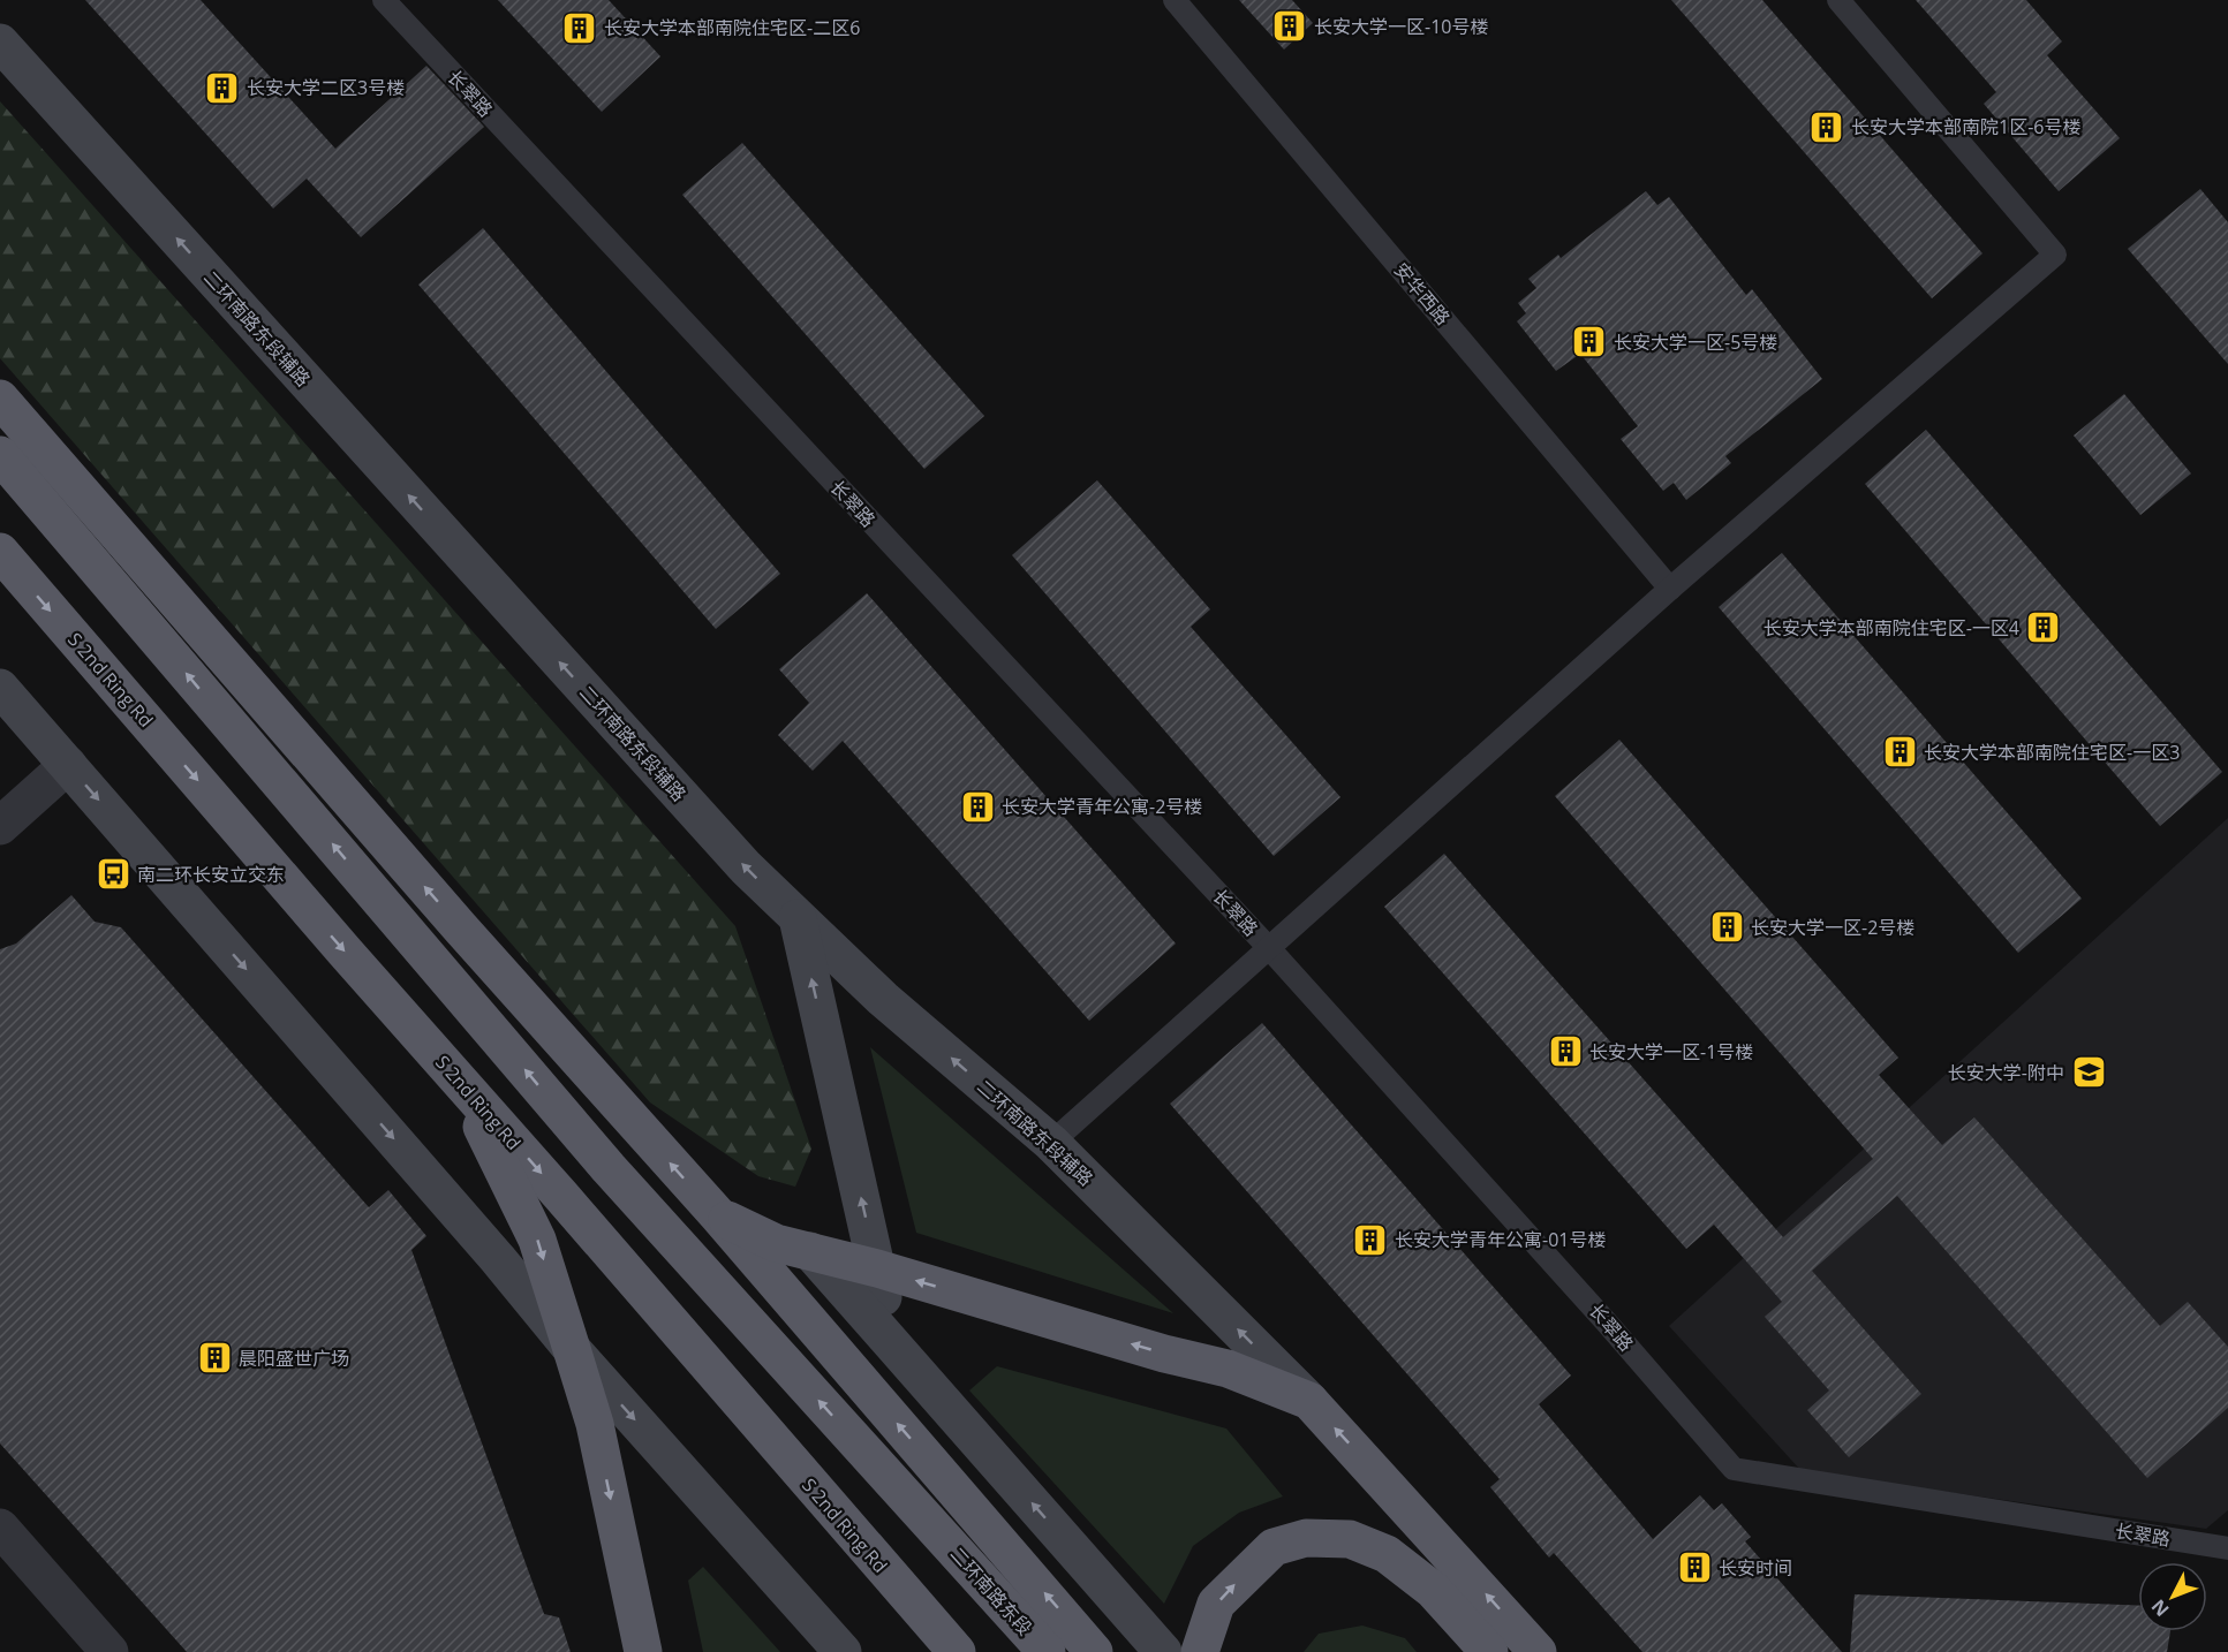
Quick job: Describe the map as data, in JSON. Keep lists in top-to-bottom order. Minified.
{"streets":{"highway":["S 2nd Ring Rd","二环南路东段"],"main road":["二环南路东段辅路"],"lane":["长翠路","安华西路"]},"one_way":["二环南路东段辅路"],"places":{"building":["长安大学一区-10号楼","长安大学本部南院住宅区-二区6","长安大学二区3号楼","长安大学本部南院1区-6号楼","长安大学一区-5号楼","长安大学本部南院住宅区-一区4","长安大学本部南院住宅区-一区3","长安大学青年公寓-2号楼","长安大学一区-2号楼","长安大学一区-1号楼","长安大学青年公寓-01号楼","晨阳盛世广场","长安时间"],"bus stop":["南二环长安立交东"],"school or university":["长安大学-附中"]},"north":"bottom left"}
